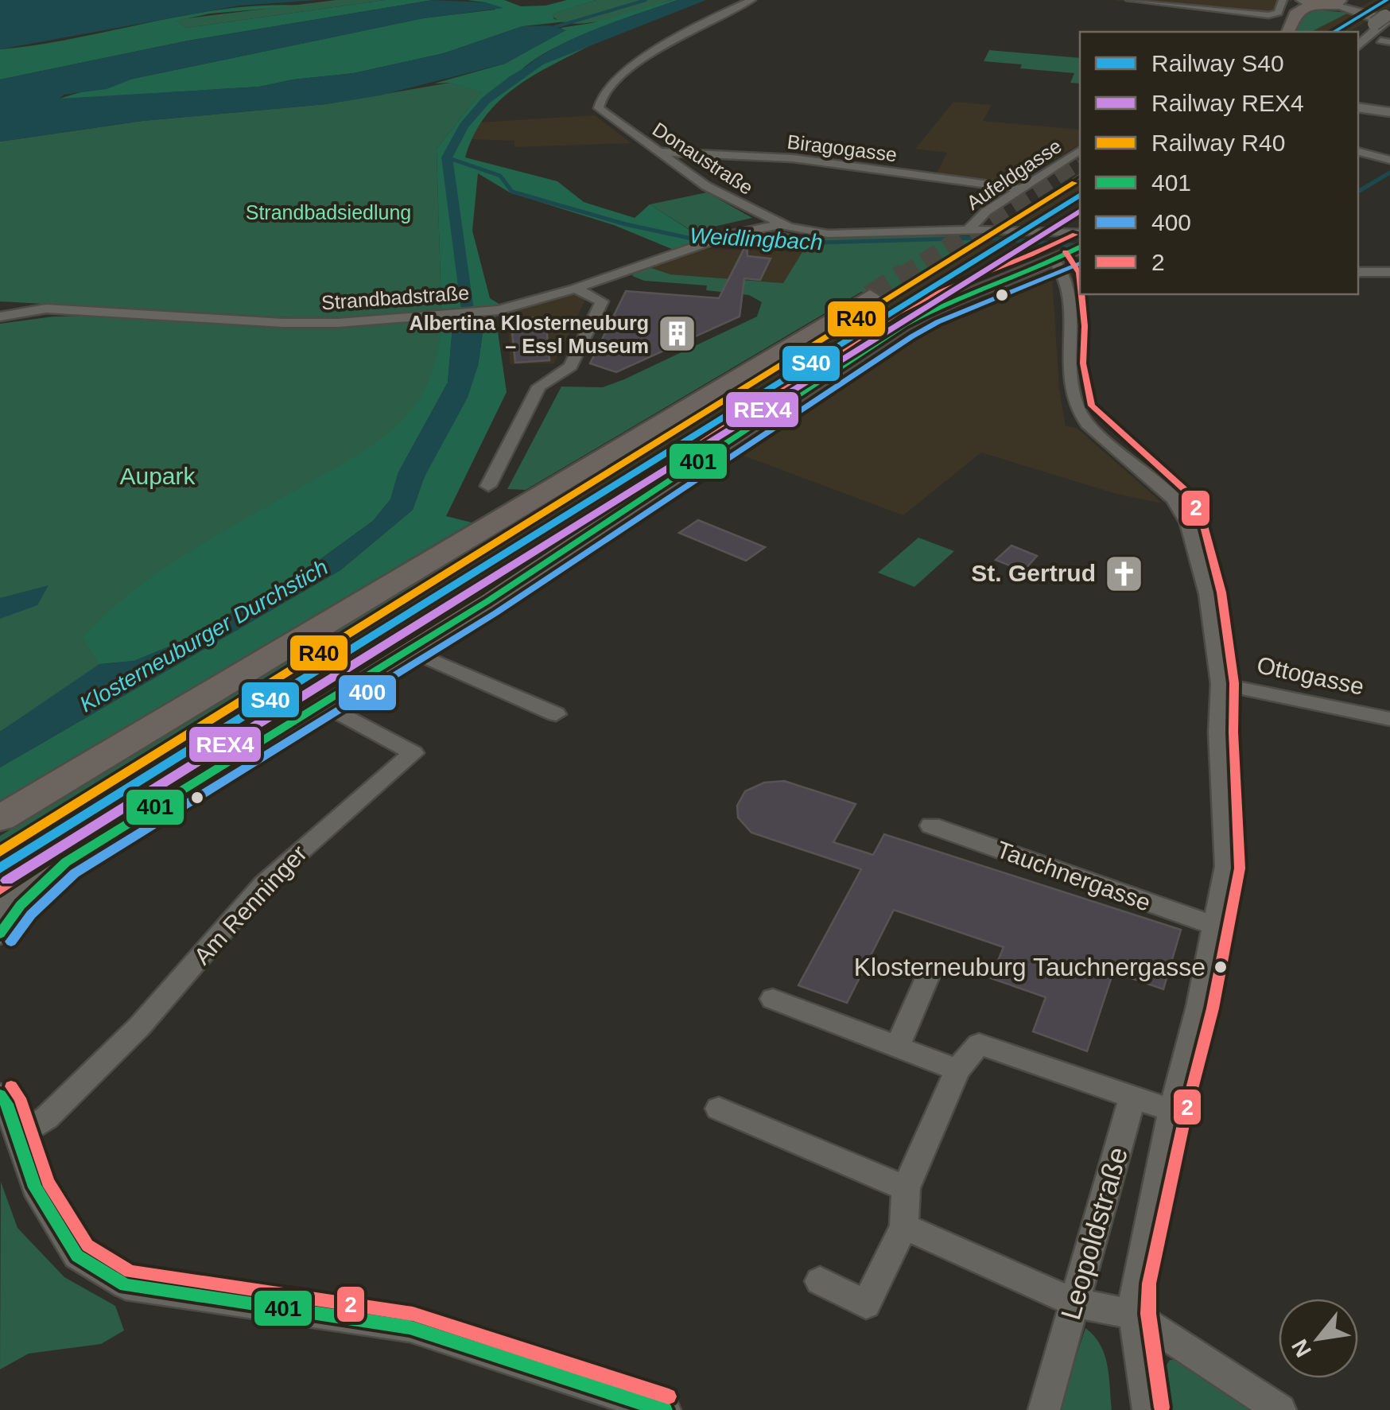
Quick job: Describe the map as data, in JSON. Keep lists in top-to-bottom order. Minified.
{"streets":{"street":["Biragogasse","Donaustraße","Aufeldgasse","Strandbadstraße","Ottogasse","Tauchnergasse","Am Renninger","Leopoldstraße"]},"crossings":[["Biragogasse","Donaustraße"],["Biragogasse","Aufeldgasse"],["Donaustraße","Aufeldgasse"],["Donaustraße","Strandbadstraße"],["Ottogasse","Leopoldstraße"],["Tauchnergasse","Leopoldstraße"]],"water":["Weidlingbach","Klosterneuburger Durchstich"],"parks":["Strandbadsiedlung","Aupark"],"places":{"building":["Albertina Klosterneuburg – Essl Museum"],"church":["St. Gertrud"],"other":["Klosterneuburg Tauchnergasse"]},"lines":["rail line S40","rail line R40","rail line REX4","transit line 2","transit line 401","transit line 400"],"legend":["Railway S40","Railway REX4","Railway R40","401","400","2"],"north":"bottom left"}
